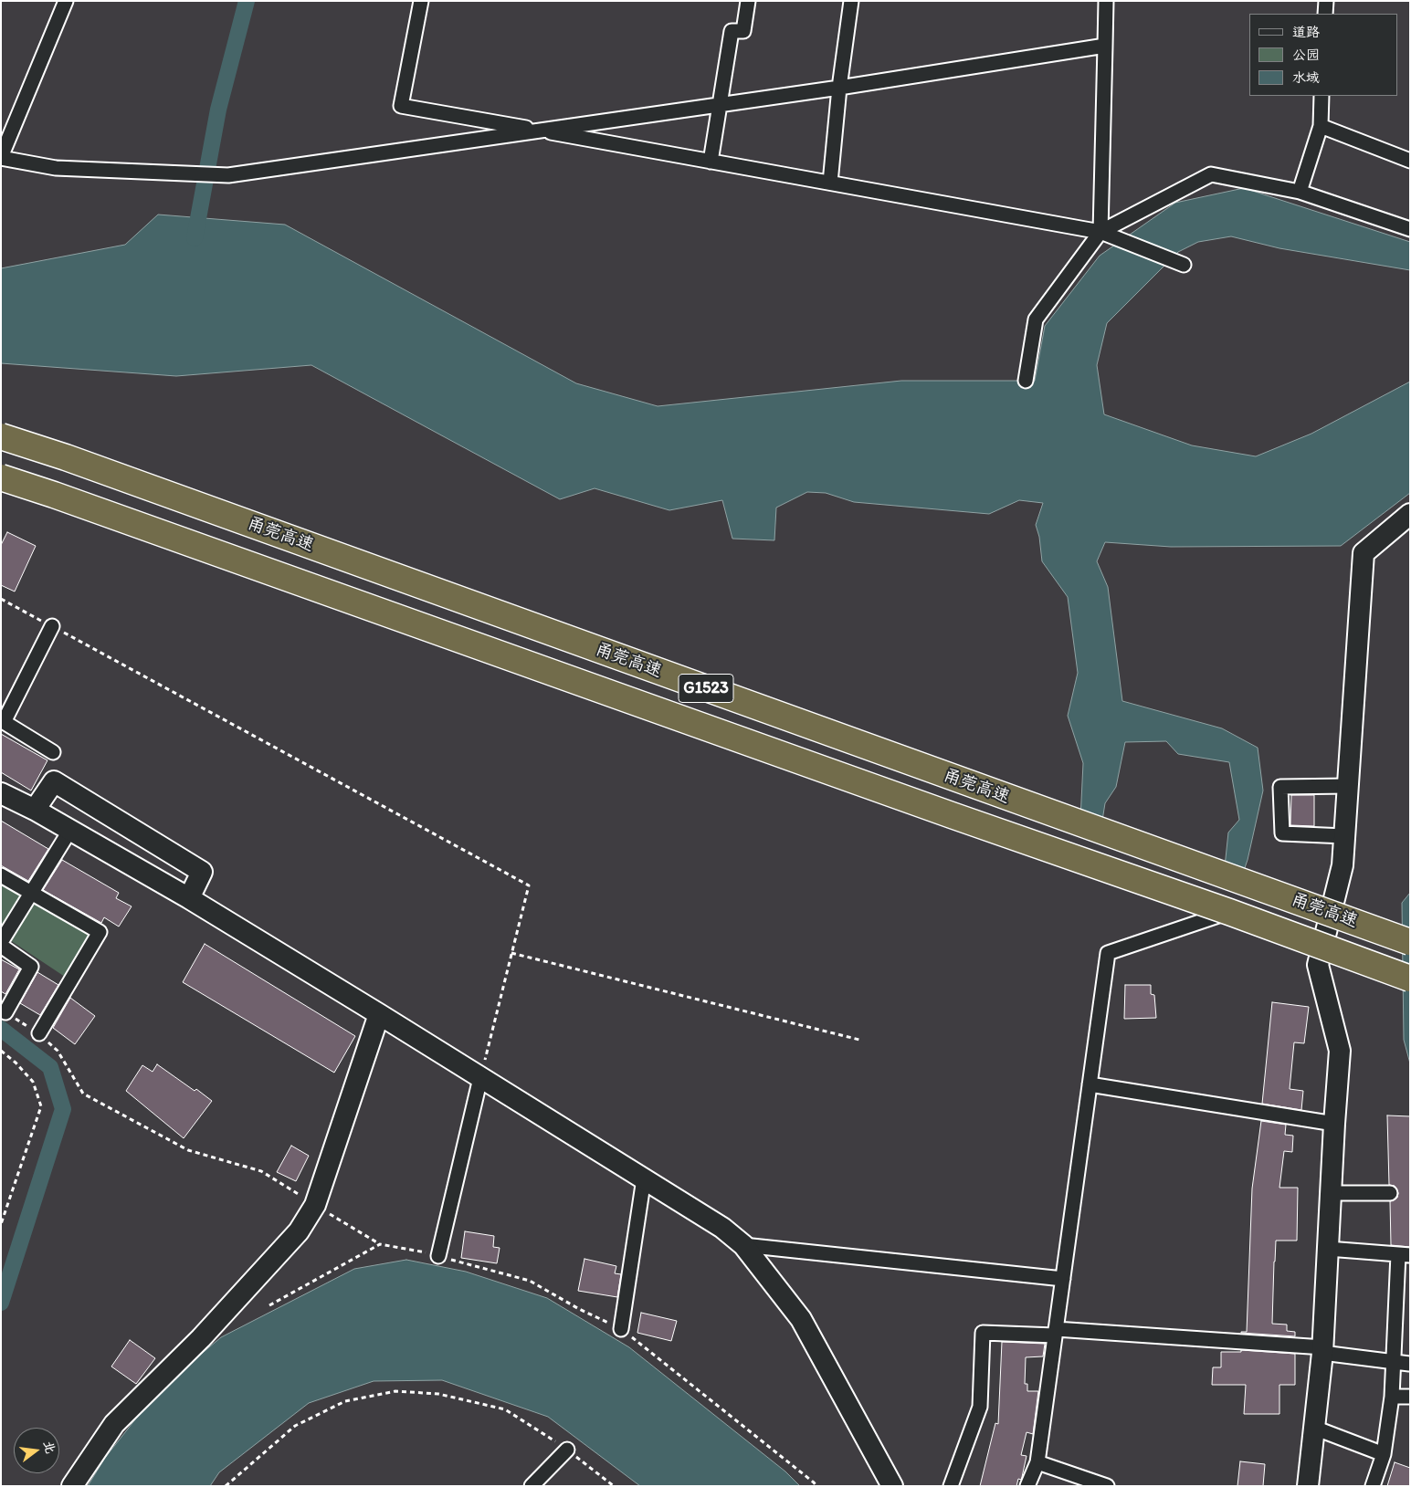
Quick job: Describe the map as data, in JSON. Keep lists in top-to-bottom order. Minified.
{"streets":{"highway":["甬莞高速","G1523"]},"legend":["道路","公园","水域"],"north":"right"}
